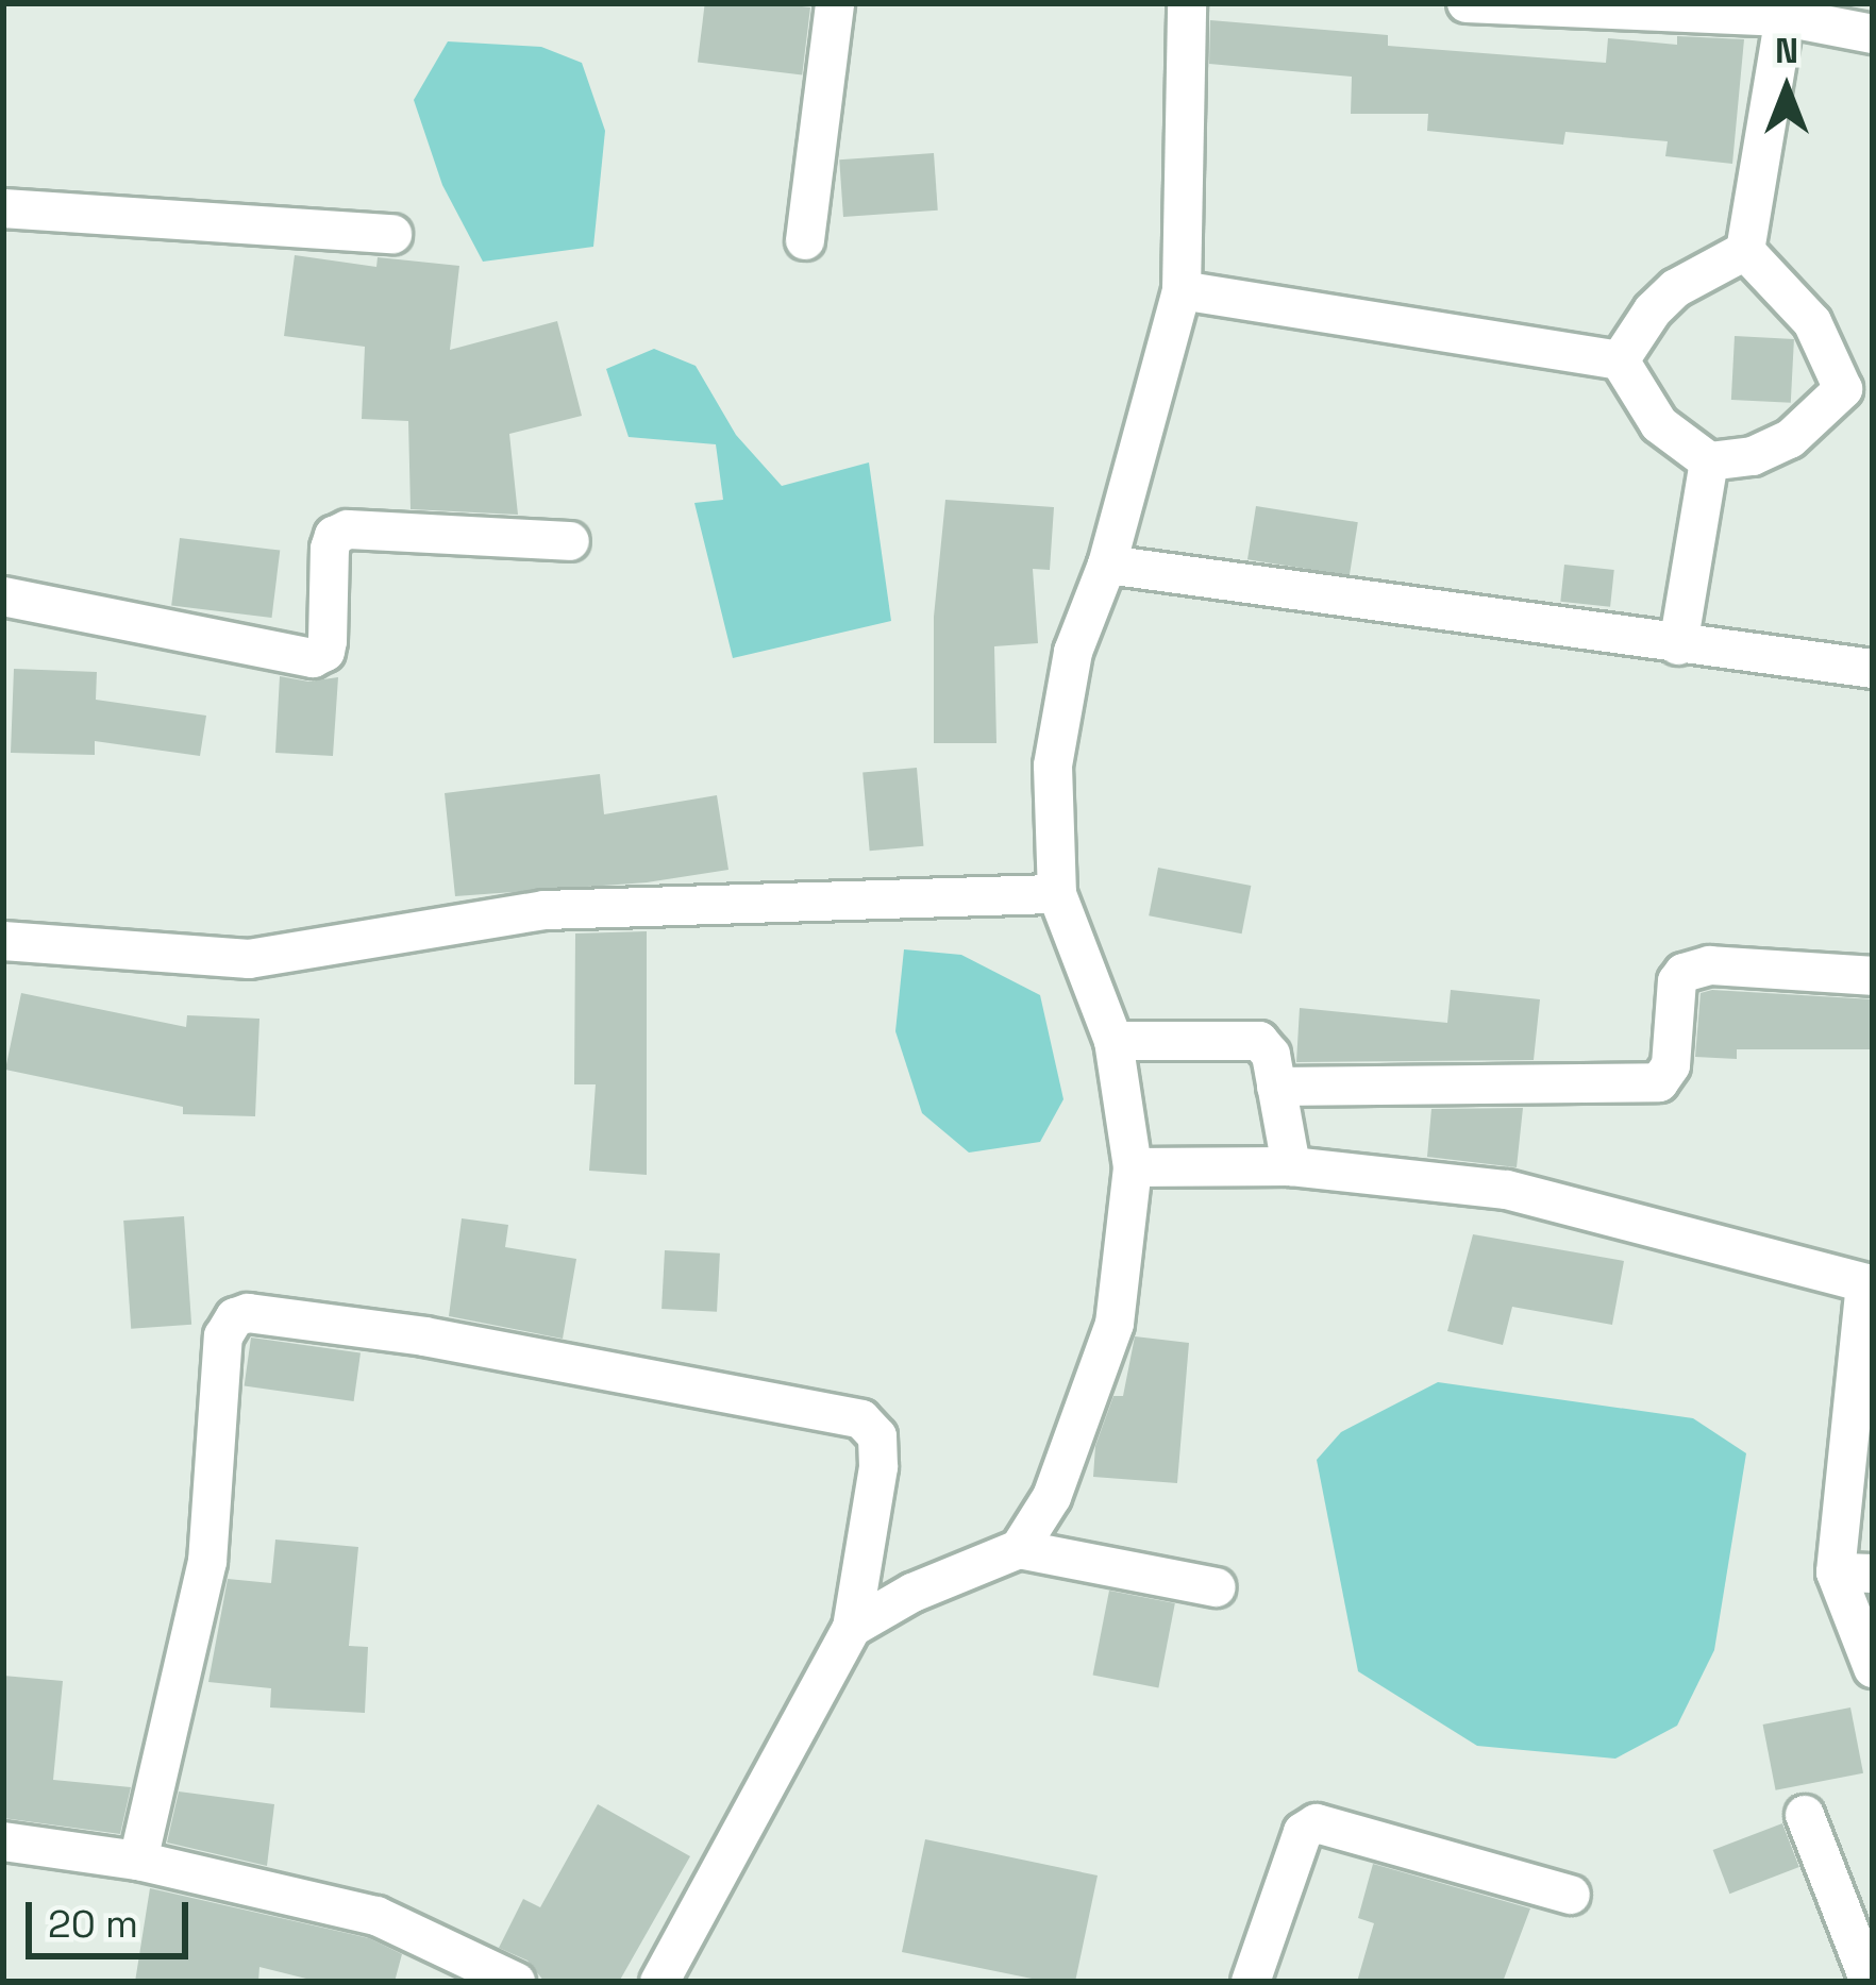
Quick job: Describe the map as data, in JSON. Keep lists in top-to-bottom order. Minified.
{"scale_bar":"20 m","north":"top"}
